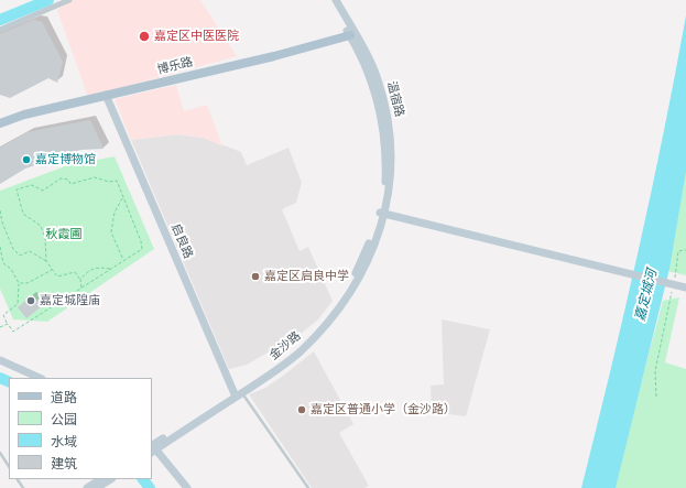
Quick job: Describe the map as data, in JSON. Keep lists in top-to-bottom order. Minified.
{"streets":{"main road":["博乐路"],"street":["启良路","金沙路"]},"crossings":[["博乐路","启良路"],["博乐路","金沙路"],["启良路","金沙路"]],"water":["嘉定城河"],"parks":["秋霞圃"],"places":["嘉定区中医医院","嘉定博物馆","嘉定区启良中学","嘉定城隍庙","嘉定区普通小学（金沙路）"],"legend":["道路","公园","水域","建筑"]}
